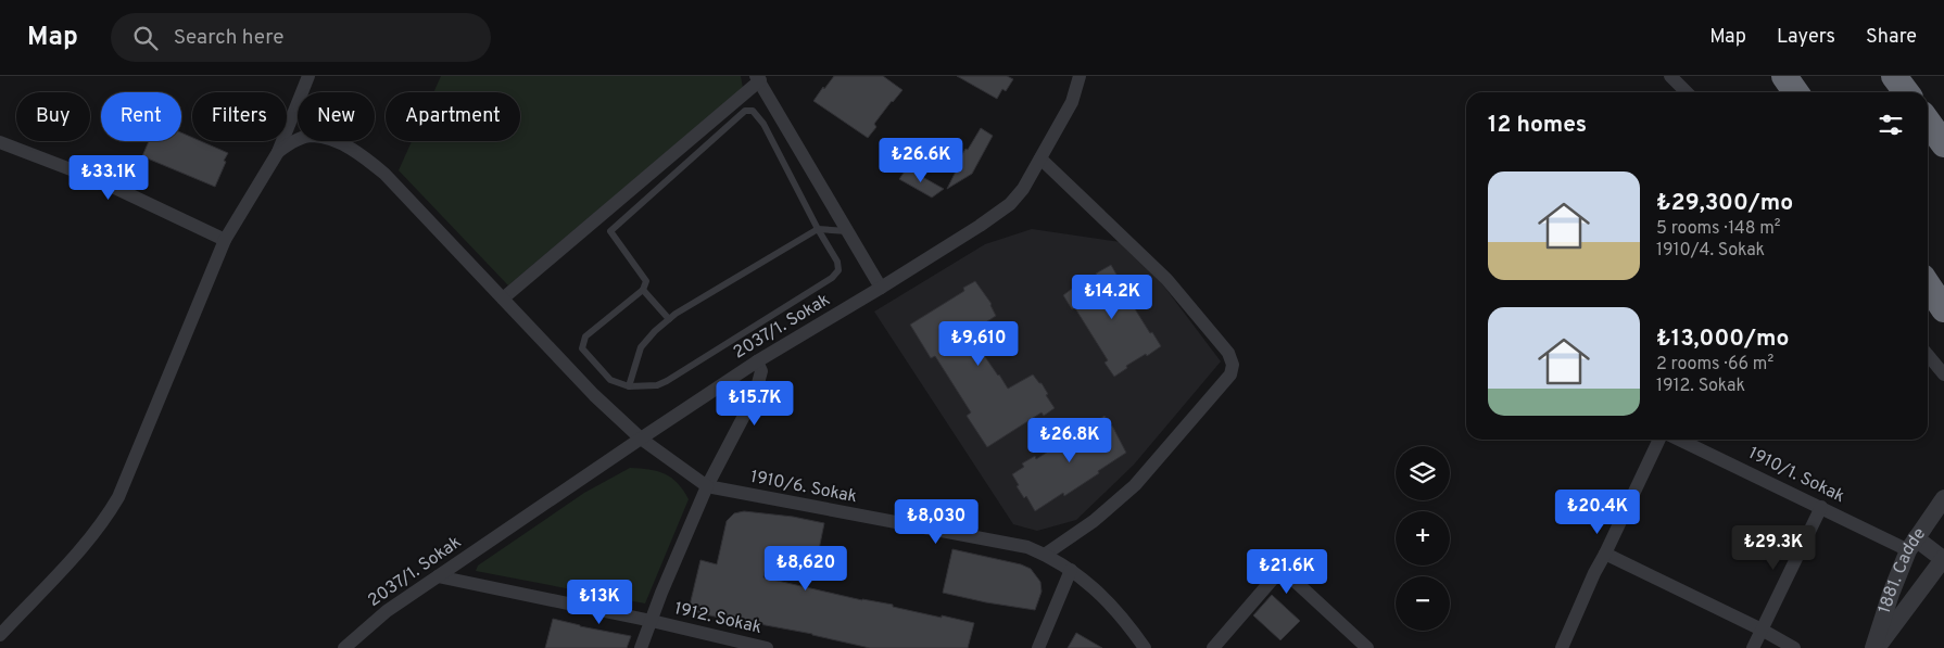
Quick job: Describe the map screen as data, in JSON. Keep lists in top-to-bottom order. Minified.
{"streets":{"street":["2037/1. Sokak","1910/1. Sokak","1910/6. Sokak","1881. Cadde","1912. Sokak"]},"crossings":[["2037/1. Sokak","1912. Sokak"],["1910/1. Sokak","1881. Cadde"]],"page":{"header":"Map","search":"Search here","nav":["Map","Layers","Share"],"chip":["Buy","Rent","Filters","New","Apartment"],"heading":"12 homes","price":["₺26.6K","₺33.1K","₺14.2K","₺9,610","₺15.7K","₺26.8K","₺20.4K","₺8,030","₺29.3K","₺8,620","₺21.6K","₺13K"],"list":[{"name":"₺29,300/mo","note":"5 rooms · 148 m² · 1910/4. Sokak"},{"name":"₺13,000/mo","note":"2 rooms · 66 m² · 1912. Sokak"}],"map_buttons":["+","−"]}}
